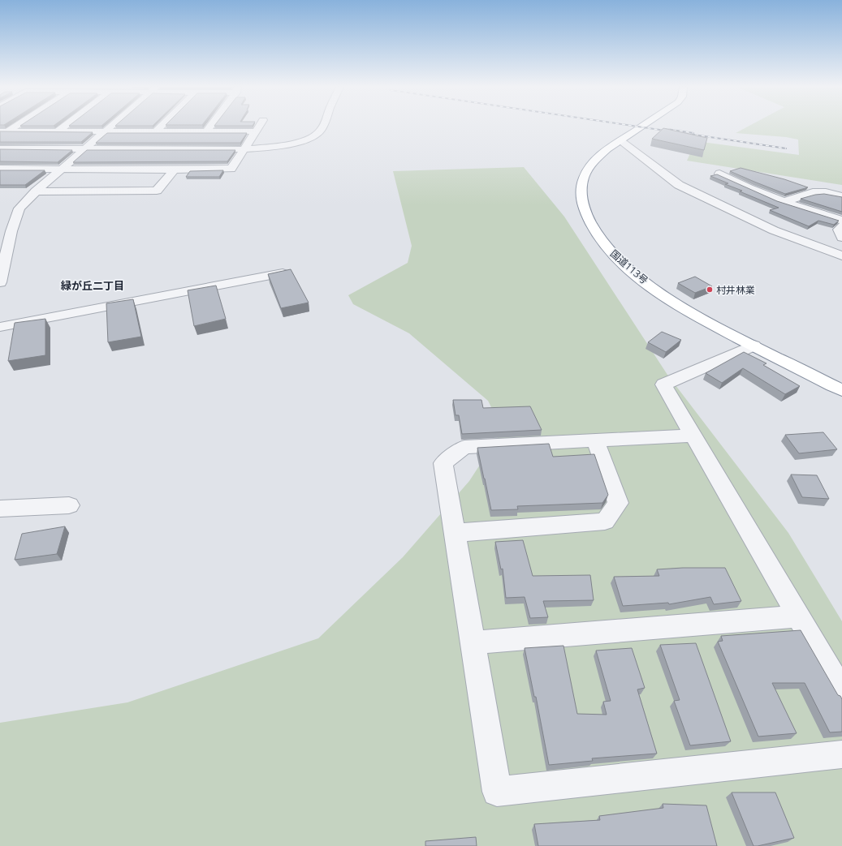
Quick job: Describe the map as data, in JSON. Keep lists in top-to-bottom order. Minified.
{"streets":{"highway":["国道113号"]},"districts":["緑が丘二丁目"],"places":["村井林業"]}
